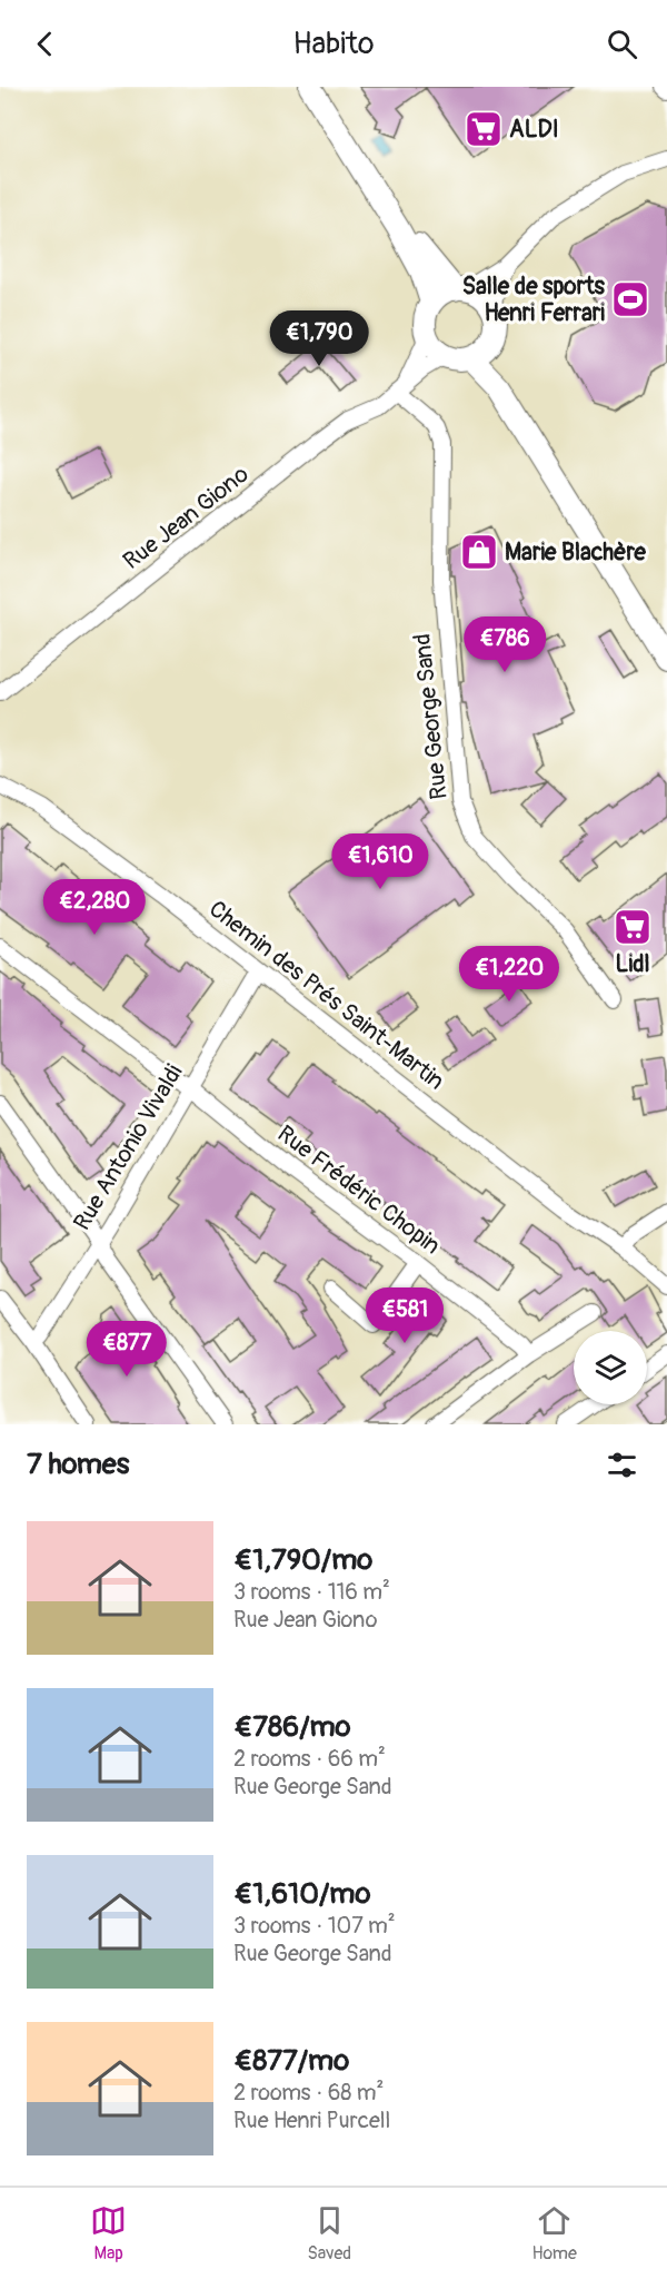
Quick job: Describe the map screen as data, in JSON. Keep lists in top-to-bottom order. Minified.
{"streets":{"street":["Rue Jean Giono","Rue George Sand","Chemin des Prés Saint-Martin","Rue Antonio Vivaldi","Rue Frédéric Chopin"]},"crossings":[["Rue Jean Giono","Rue George Sand"],["Chemin des Prés Saint-Martin","Rue Antonio Vivaldi"],["Rue Antonio Vivaldi","Rue Frédéric Chopin"]],"places":{"supermarket":["ALDI","Lidl"],"sports":["Salle de sports Henri Ferrari"],"shop":["Marie Blachère"]},"page":{"header":"Habito","price":["€1,790","€786","€1,610","€2,280","€1,220","€581","€877"],"heading":"7 homes","list":[{"name":"€1,790/mo","note":"3 rooms · 116 m² · Rue Jean Giono"},{"name":"€786/mo","note":"2 rooms · 66 m² · Rue George Sand"},{"name":"€1,610/mo","note":"3 rooms · 107 m² · Rue George Sand"},{"name":"€877/mo","note":"2 rooms · 68 m² · Rue Henri Purcell"}],"tabs":["Map","Saved","Home"]}}
